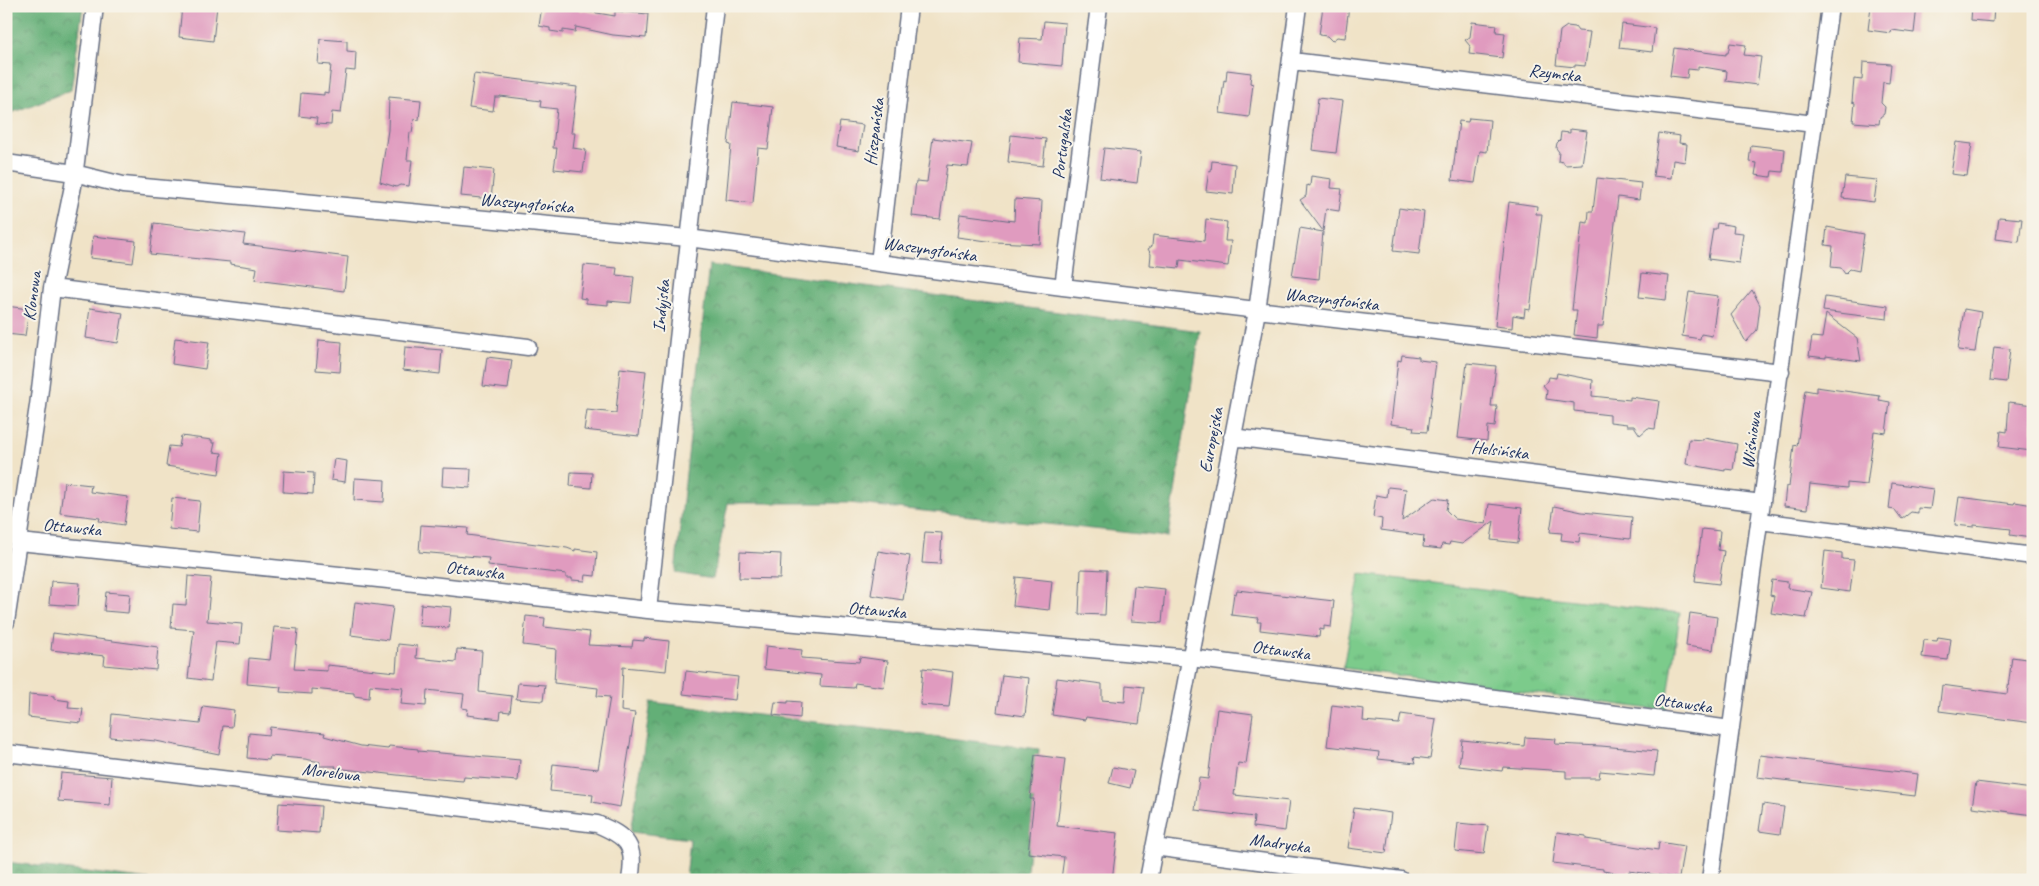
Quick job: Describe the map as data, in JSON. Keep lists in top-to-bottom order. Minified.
{"streets":{"street":["Rzymska","Hiszpańska","Portugalska","Waszyngtońska","Klonowa","Indyjska","Europejska","Wiśniowa","Helsińska","Ottawska","Morelowa","Madrycka"]},"crossings":[["Rzymska","Europejska"],["Rzymska","Wiśniowa"],["Hiszpańska","Waszyngtońska"],["Portugalska","Waszyngtońska"],["Waszyngtońska","Klonowa"],["Waszyngtońska","Indyjska"],["Waszyngtońska","Europejska"],["Waszyngtońska","Wiśniowa"],["Klonowa","Ottawska"],["Indyjska","Ottawska"],["Europejska","Helsińska"],["Europejska","Ottawska"],["Europejska","Madrycka"],["Wiśniowa","Helsińska"],["Wiśniowa","Ottawska"]]}
